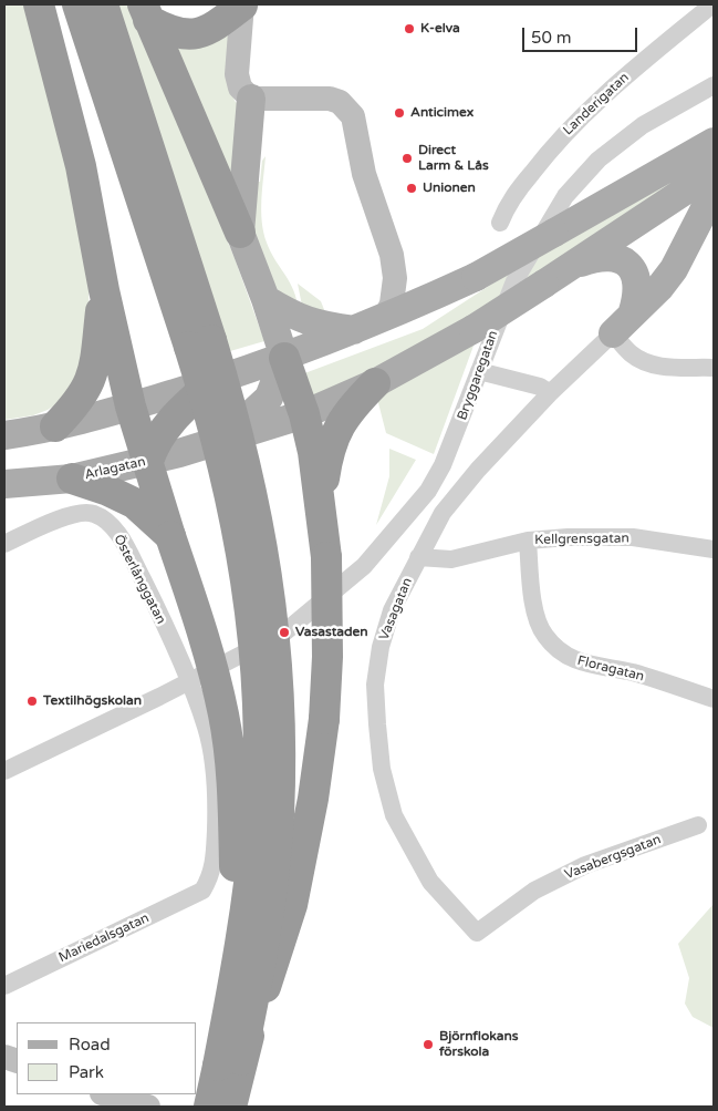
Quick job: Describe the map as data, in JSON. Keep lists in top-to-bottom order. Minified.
{"streets":{"main road":["Arlagatan"],"street":["Landerigatan","Bryggaregatan","Kellgrensgatan","Österlånggatan","Vasagatan","Floragatan","Vasabergsgatan","Mariedalsgatan"]},"crossings":[["Bryggaregatan","Österlånggatan"],["Kellgrensgatan","Vasagatan"],["Kellgrensgatan","Floragatan"],["Vasagatan","Vasabergsgatan"]],"places":["K-elva","Anticimex","Direct Larm & Lås","Unionen","Vasastaden","Textilhögskolan","Björnflokans förskola"],"legend":["Road","Park"],"scale_bar":"50 m"}
